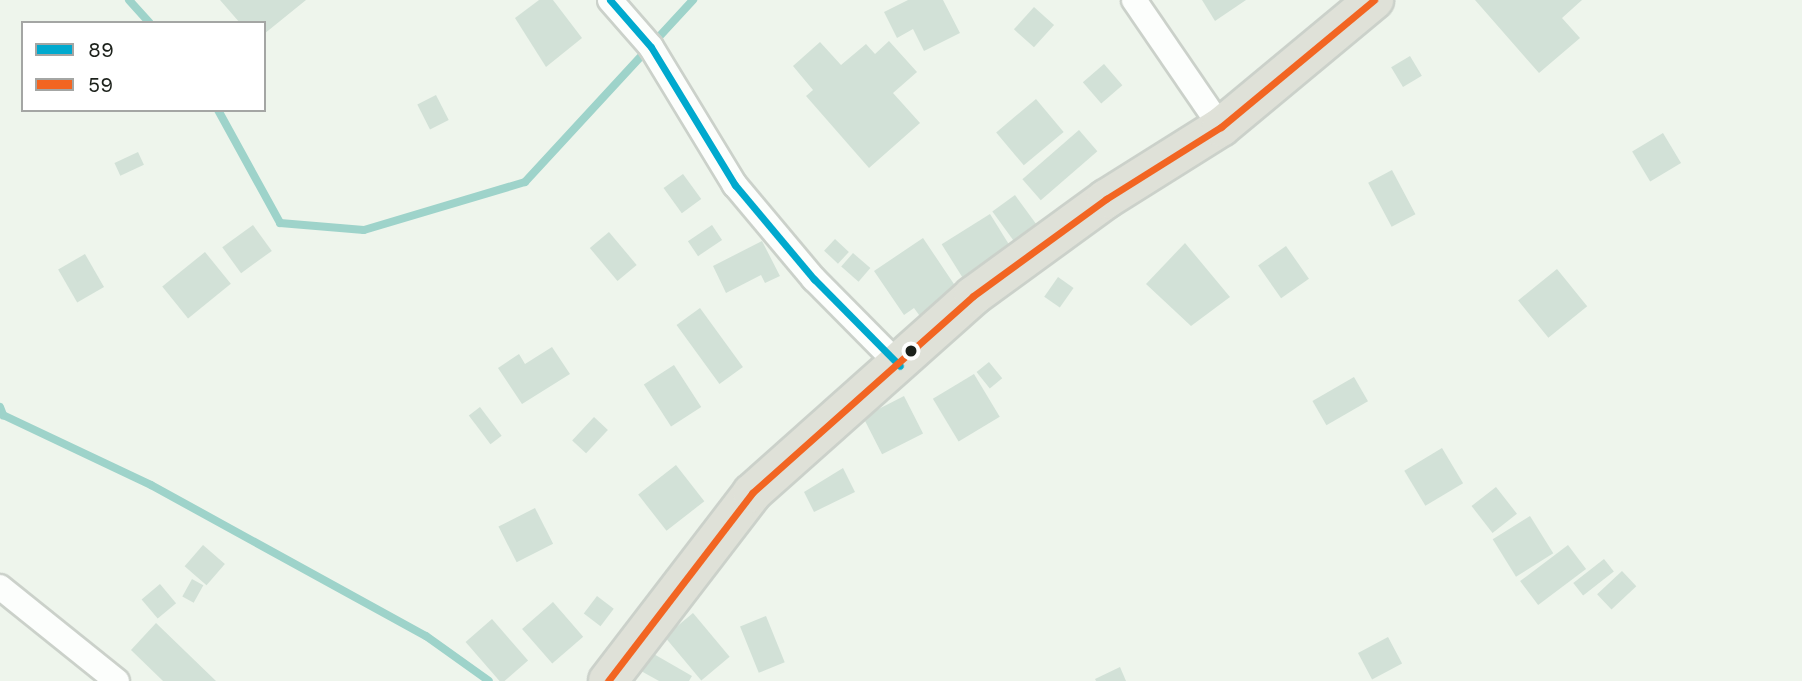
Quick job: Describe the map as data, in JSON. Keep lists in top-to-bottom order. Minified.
{"lines":["transit line 89","transit line 59"],"legend":["89","59"]}
